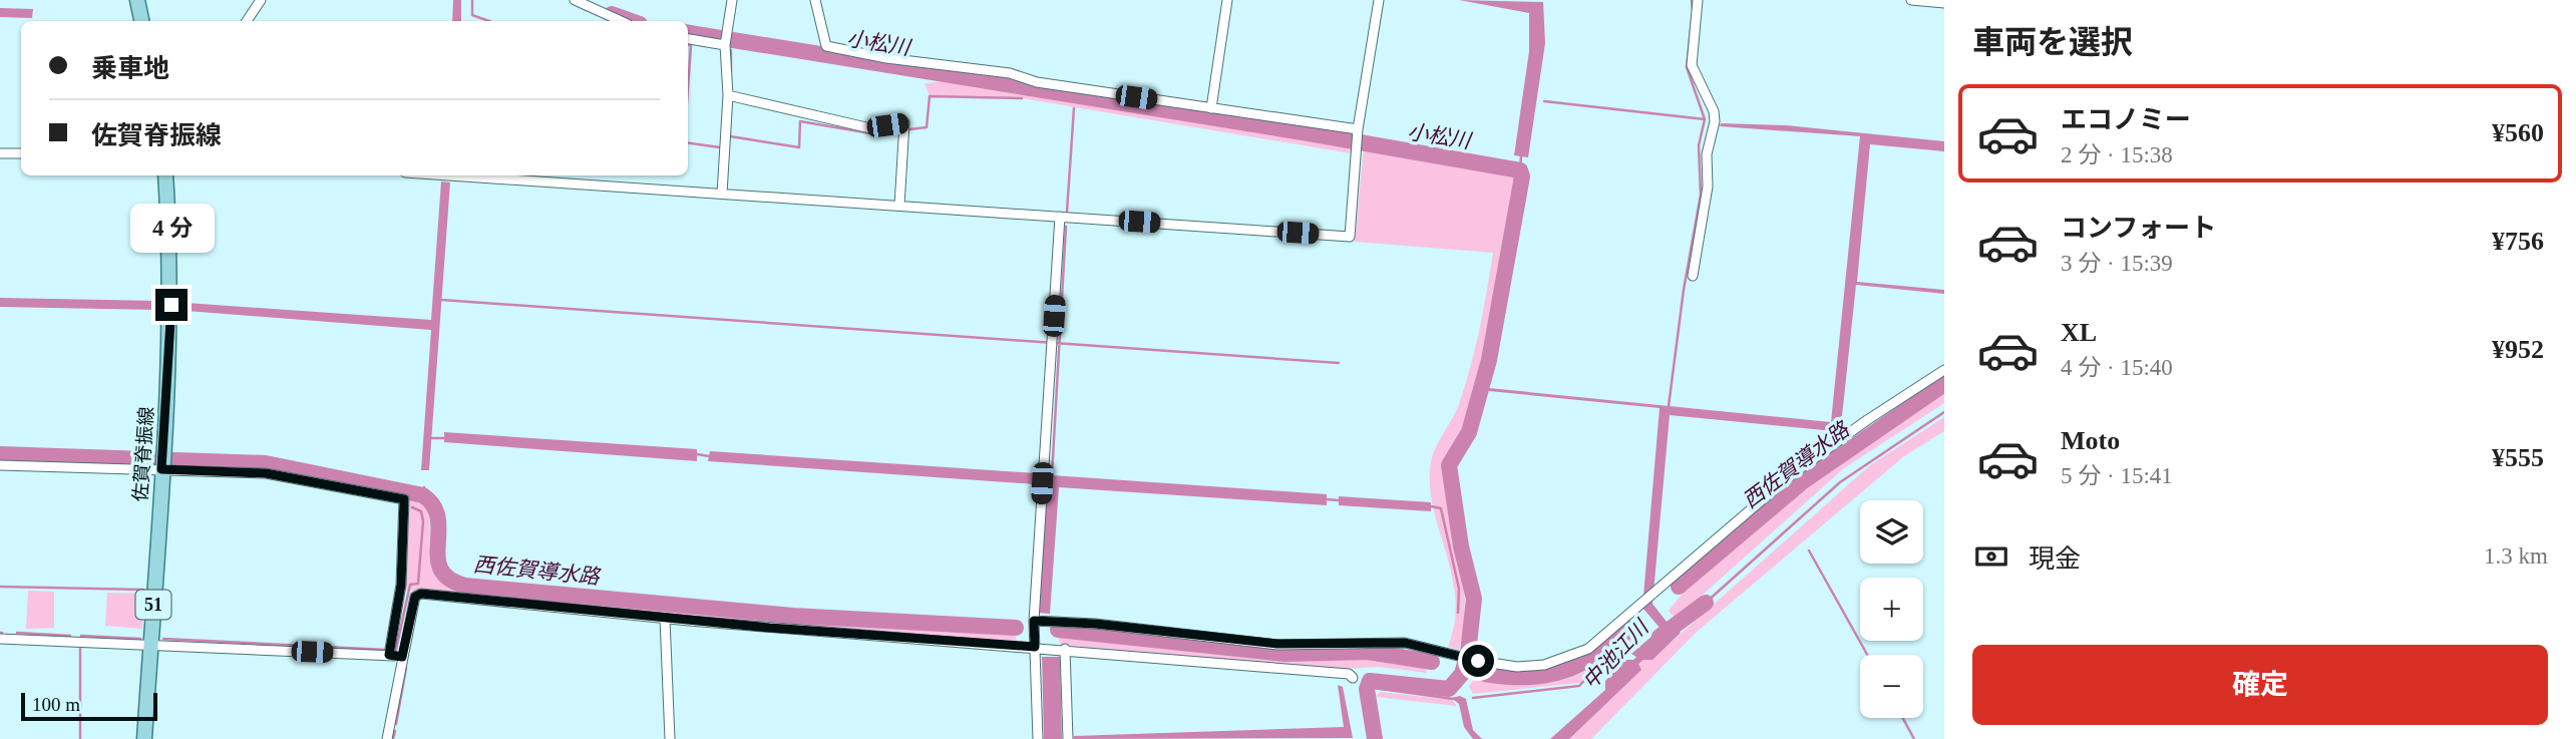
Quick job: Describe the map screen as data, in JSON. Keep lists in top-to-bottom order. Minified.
{"streets":{"main road":["佐賀脊振線","51"]},"water":["小松川","西佐賀導水路","中池江川"],"scale_bar":"100 m","page":{"heading":"車両を選択","banner":["乗車地","佐賀脊振線"],"list":[{"name":"エコノミー","note":"2 分 · 15:38","value":"¥560"},{"name":"コンフォート","note":"3 分 · 15:39","value":"¥756"},{"name":"XL","note":"4 分 · 15:40","value":"¥952"},{"name":"Moto","note":"5 分 · 15:41","value":"¥555"}],"bubble":"4 分","map_buttons":["+","−"],"pay":["現金","1.3 km"],"buttons":"確定","scale":"100 m"}}
